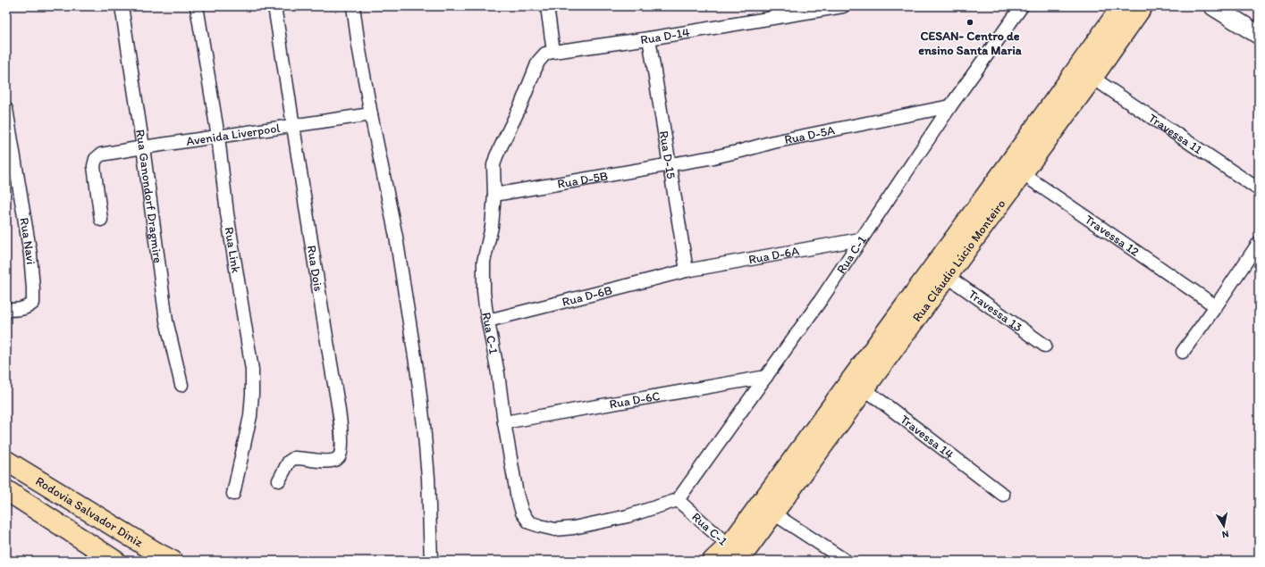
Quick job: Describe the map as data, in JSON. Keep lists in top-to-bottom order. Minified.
{"streets":{"main road":["Rua Cláudio Lúcio Monteiro","Rodovia Salvador Diniz"],"street":["Rua D-14","Avenida Liverpool","Travessa 11","Rua D-5A","Rua D-15","Rua D-5B","Rua Ganondorf Dragmire","Travessa 12","Rua Navi","Rua Link","Rua C-1","Rua D-6A","Rua Dois","Rua D-6B","Travessa 13","Rua D-6C","Travessa 14"]},"crossings":[["Rua D-14","Rua D-15"],["Rua D-14","Rua C-1"],["Avenida Liverpool","Rua Ganondorf Dragmire"],["Avenida Liverpool","Rua Link"],["Avenida Liverpool","Rua Dois"],["Travessa 11","Rua Cláudio Lúcio Monteiro"],["Rua D-5A","Rua D-15"],["Rua D-5A","Rua D-5B"],["Rua D-5A","Rua C-1"],["Rua D-15","Rua D-5B"],["Rua D-15","Rua D-6A"],["Rua D-15","Rua D-6B"],["Rua D-5B","Rua C-1"],["Travessa 12","Rua Cláudio Lúcio Monteiro"],["Rua C-1","Rua D-6A"],["Rua C-1","Rua D-6B"],["Rua C-1","Rua D-6C"],["Rua D-6A","Rua D-6B"],["Rua Cláudio Lúcio Monteiro","Travessa 13"],["Rua Cláudio Lúcio Monteiro","Travessa 14"]],"places":["CESAN- Centro de ensino Santa Maria"],"north":"bottom"}
